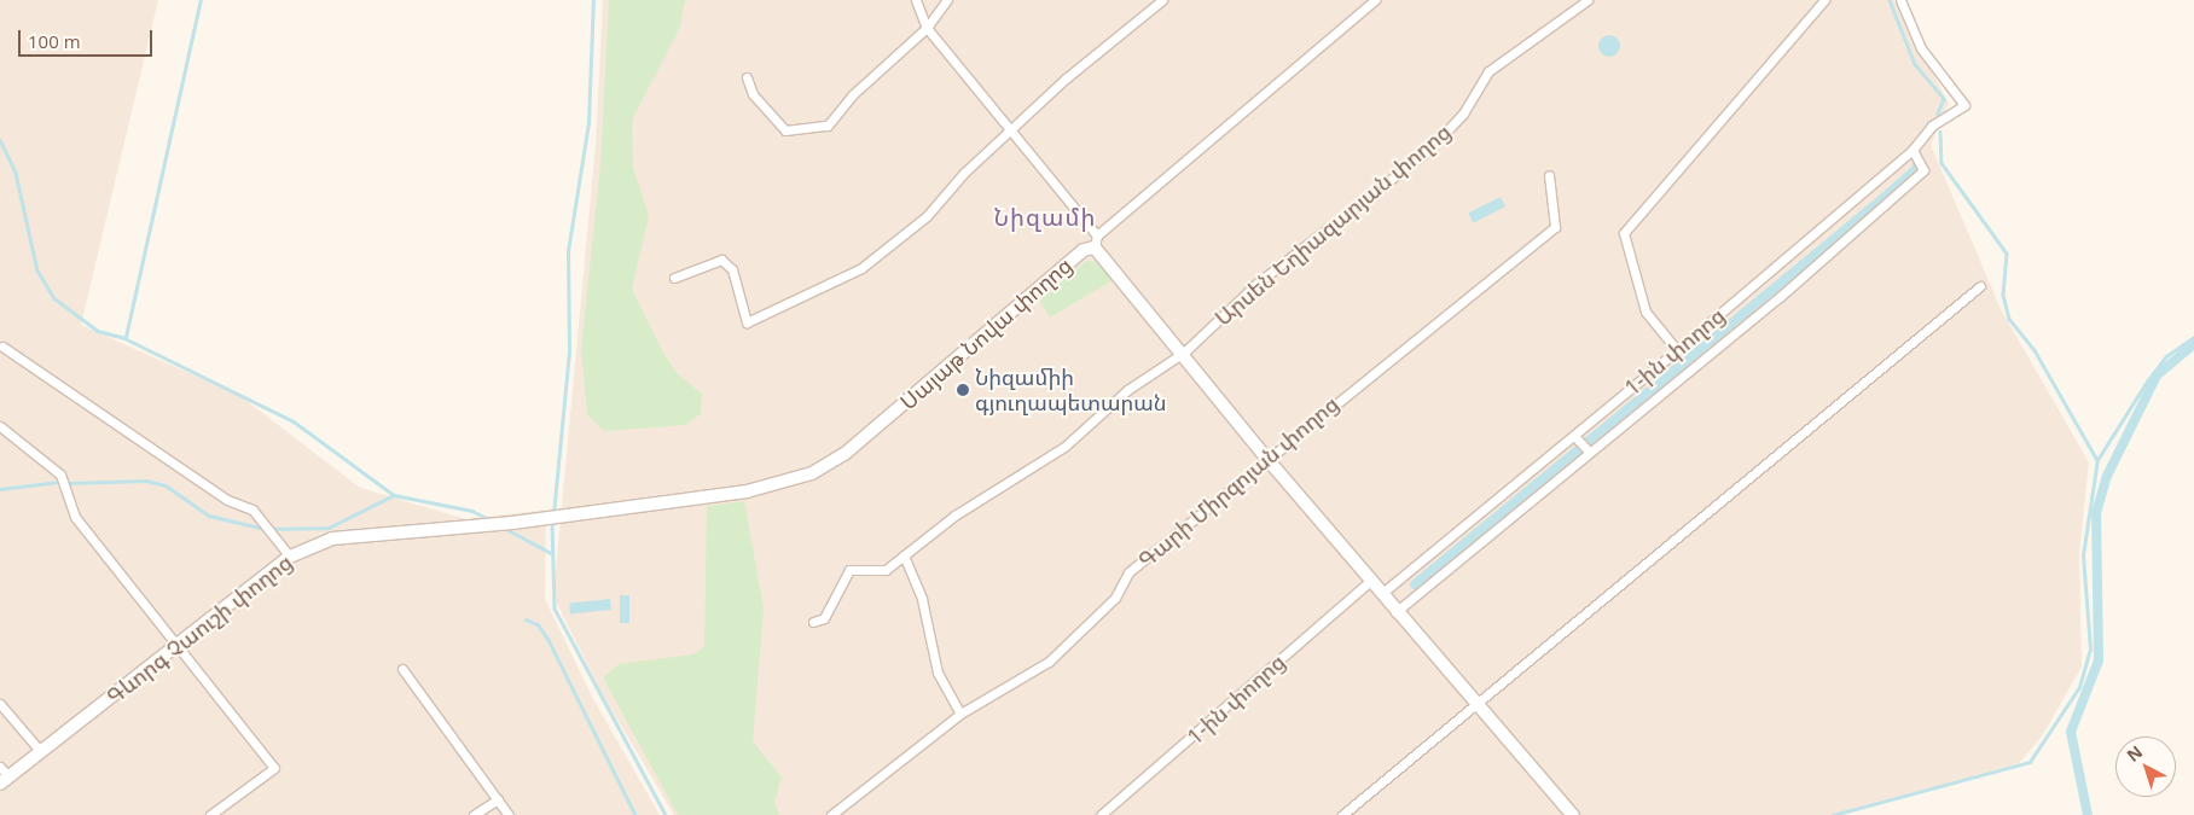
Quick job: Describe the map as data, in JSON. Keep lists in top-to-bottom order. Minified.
{"streets":{"main road":["Սայաթ Նովա փողոց","Գևորգ Չաուշի փողոց"],"street":["Արսեն Եղիազարյան փողոց","1-ին փողոց","Գարի Միրզոյան փողոց"]},"crossings":[["Սայաթ Նովա փողոց","Գևորգ Չաուշի փողոց"]],"districts":["Նիզամի"],"places":["Նիզամիի գյուղապետարան"],"scale_bar":"100 m","north":"top left"}
